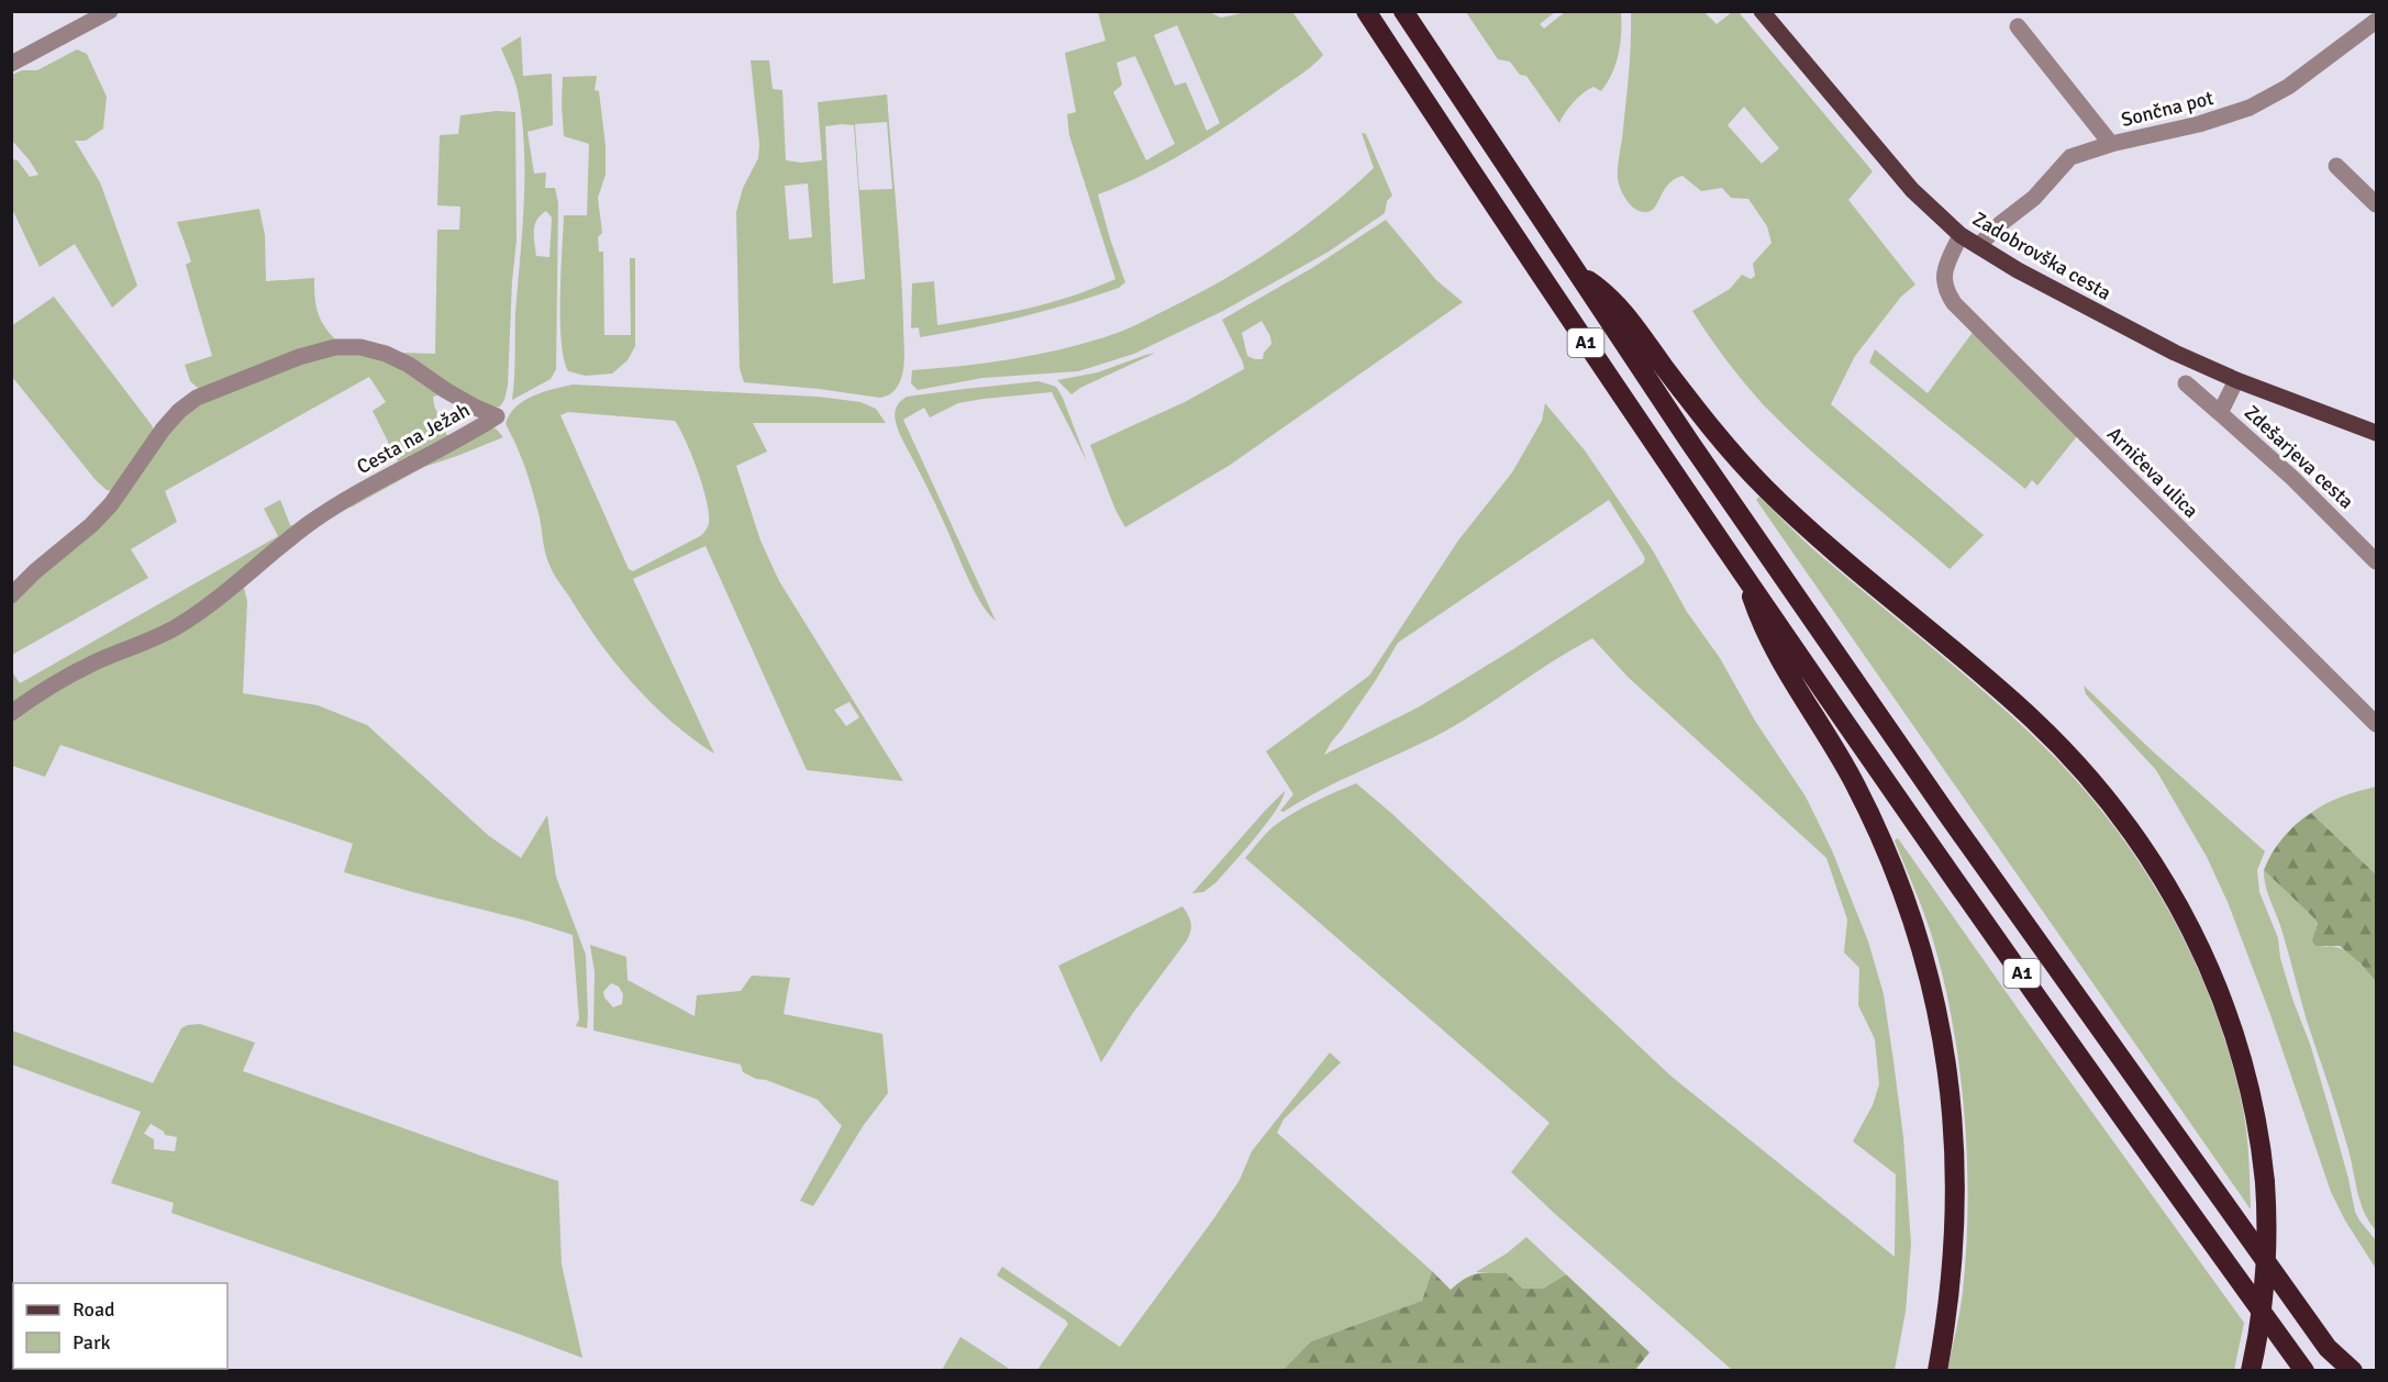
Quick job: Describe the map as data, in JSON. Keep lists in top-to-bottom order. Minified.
{"streets":{"highway":["A1"],"main road":["Zadobrovška cesta"],"street":["Sončna pot","Cesta na Ježah","Zdešarjeva cesta","Arničeva ulica"]},"crossings":[["Sončna pot","Zadobrovška cesta"],["Zadobrovška cesta","Zdešarjeva cesta"],["Zadobrovška cesta","Arničeva ulica"]],"legend":["Road","Park"]}
